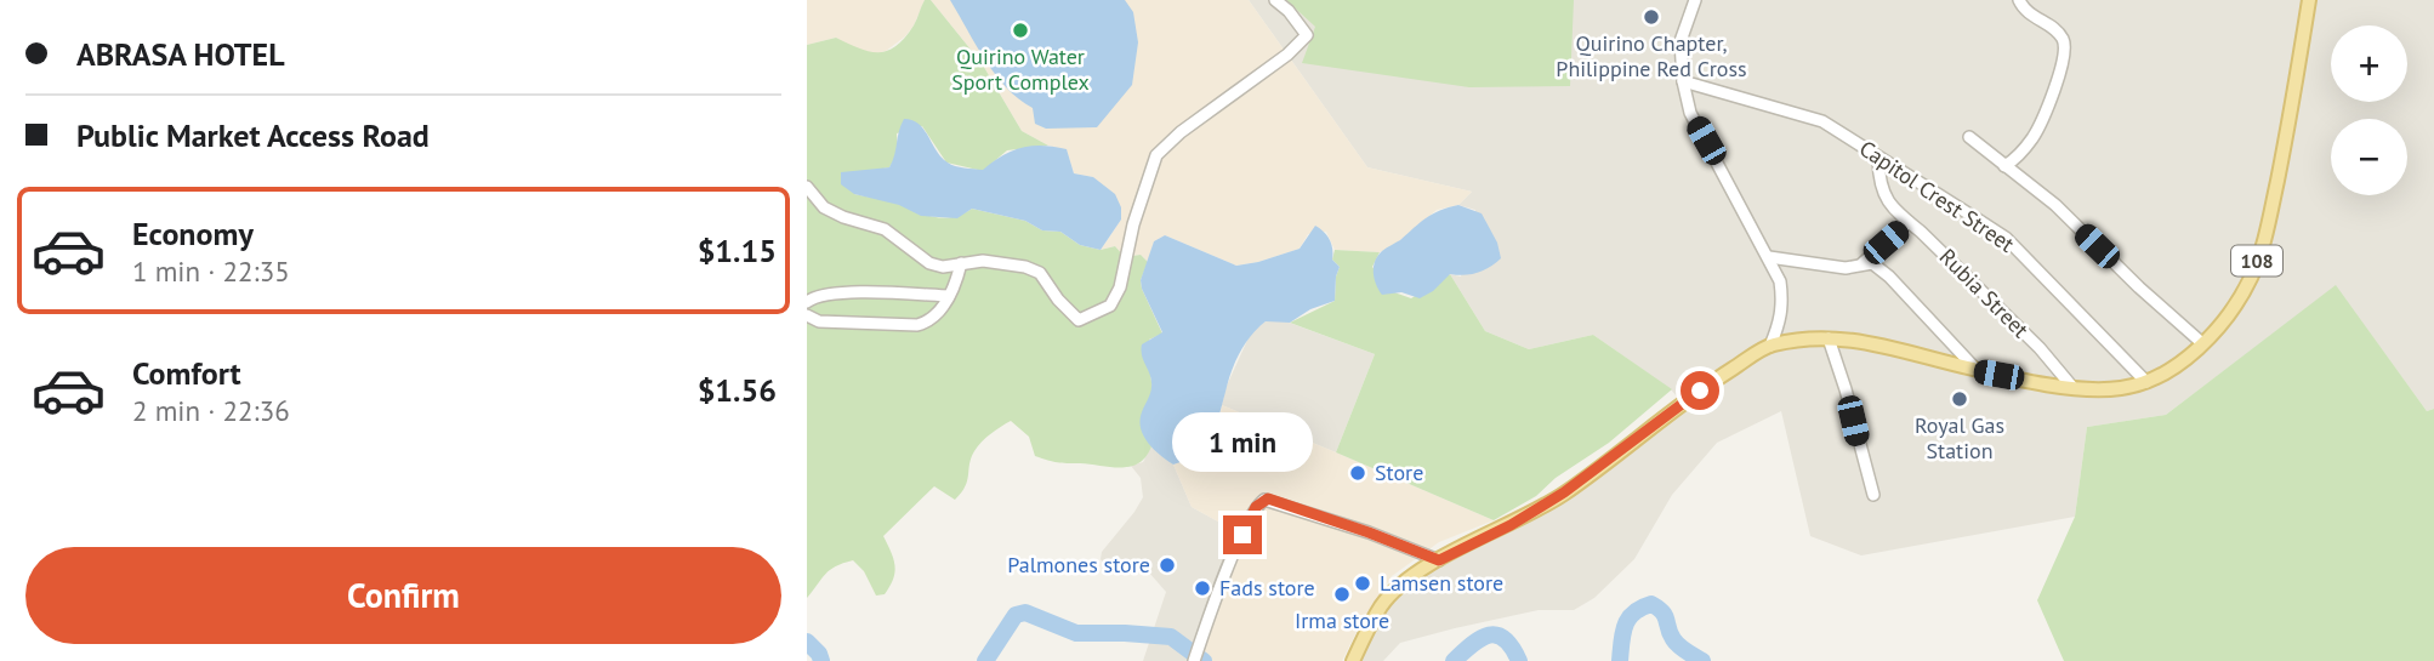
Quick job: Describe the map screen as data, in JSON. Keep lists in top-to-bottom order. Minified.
{"streets":{"main road":["108"],"street":["Capitol Crest Street","Rubia Street"]},"crossings":[["Capitol Crest Street","108"],["Capitol Crest Street","Rubia Street"],["108","Rubia Street"]],"places":["Quirino Chapter, Philippine Red Cross","Quirino Water Sport Complex","Royal Gas Station","Store","Palmones store","Lamsen store","Fads store","Irma store"],"page":{"banner":["ABRASA HOTEL","Public Market Access Road"],"map_buttons":["+","−"],"list":[{"name":"Economy","note":"1 min · 22:35","value":"$1.15"},{"name":"Comfort","note":"2 min · 22:36","value":"$1.56"}],"bubble":"1 min","buttons":"Confirm"}}
